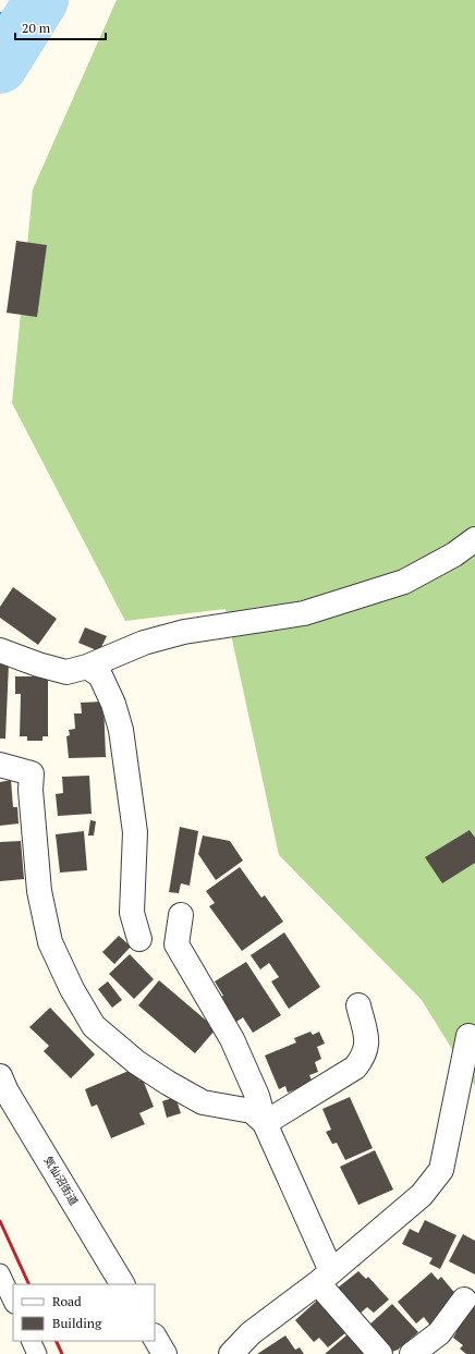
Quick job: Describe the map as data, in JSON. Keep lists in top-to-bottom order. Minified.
{"streets":{"street":["気仙沼街道"]},"legend":["Road","Building"],"scale_bar":"20 m"}
